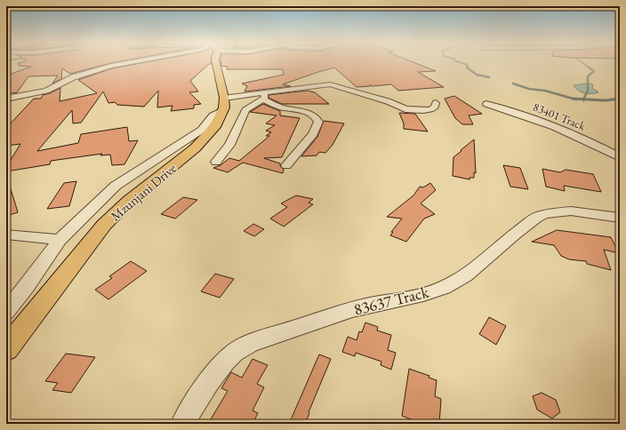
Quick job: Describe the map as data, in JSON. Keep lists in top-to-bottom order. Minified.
{"streets":{"main road":["Mzunjani Drive"],"street":["83401 Track","83637 Track"]}}
